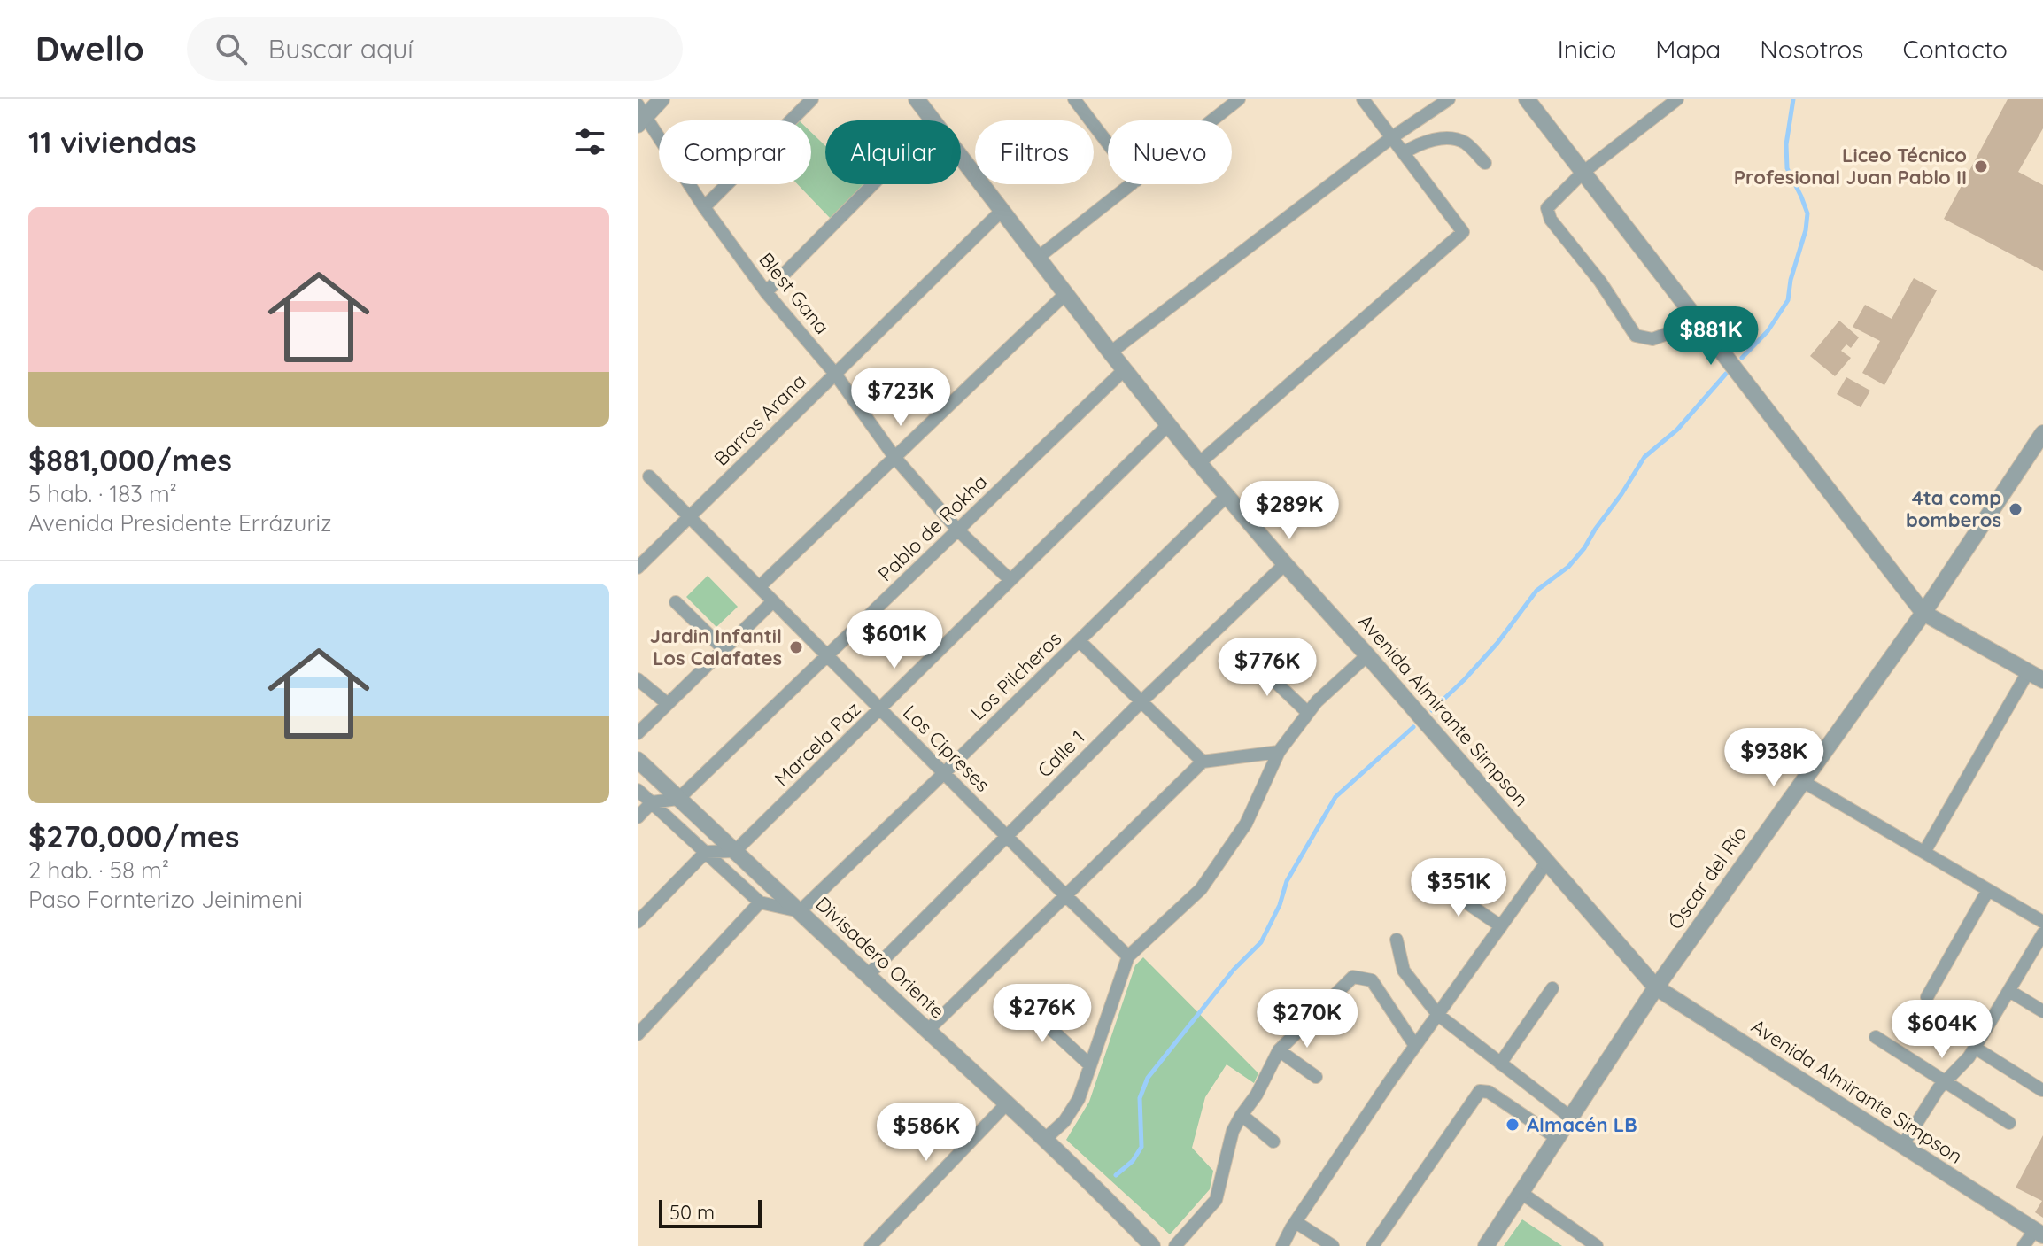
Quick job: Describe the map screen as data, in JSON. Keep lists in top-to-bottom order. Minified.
{"streets":{"street":["Blest Gana","Barros Arana","Pablo de Rokha","Los Pilcheros","Avenida Almirante Simpson","Marcela Paz","Los Cipreses","Calle 1","Óscar del Río","Divisadero Oriente"]},"crossings":[["Blest Gana","Barros Arana"],["Blest Gana","Pablo de Rokha"],["Blest Gana","Marcela Paz"],["Barros Arana","Avenida Almirante Simpson"],["Barros Arana","Los Cipreses"],["Pablo de Rokha","Avenida Almirante Simpson"],["Pablo de Rokha","Los Cipreses"],["Pablo de Rokha","Divisadero Oriente"],["Los Pilcheros","Avenida Almirante Simpson"],["Los Pilcheros","Los Cipreses"],["Los Pilcheros","Divisadero Oriente"],["Avenida Almirante Simpson","Marcela Paz"],["Avenida Almirante Simpson","Calle 1"],["Avenida Almirante Simpson","Óscar del Río"],["Marcela Paz","Los Cipreses"],["Marcela Paz","Divisadero Oriente"],["Los Cipreses","Calle 1"],["Calle 1","Divisadero Oriente"]],"places":["Liceo Técnico Profesional Juan Pablo II","4ta comp bomberos","Jardin Infantil Los Calafates","Almacén LB"],"scale_bar":"50 m","page":{"header":"Dwello","search":"Buscar aquí","nav":["Inicio","Mapa","Nosotros","Contacto"],"heading":"11 viviendas","chip":["Comprar","Alquilar","Filtros","Nuevo"],"list":[{"name":"$881,000/mes","note":"5 hab. · 183 m² · Avenida Presidente Errázuriz"},{"name":"$270,000/mes","note":"2 hab. · 58 m² · Paso Fornterizo Jeinimeni"}],"price":["$881K","$723K","$289K","$601K","$776K","$938K","$351K","$276K","$270K","$604K","$586K"],"scale":"50 m"}}
